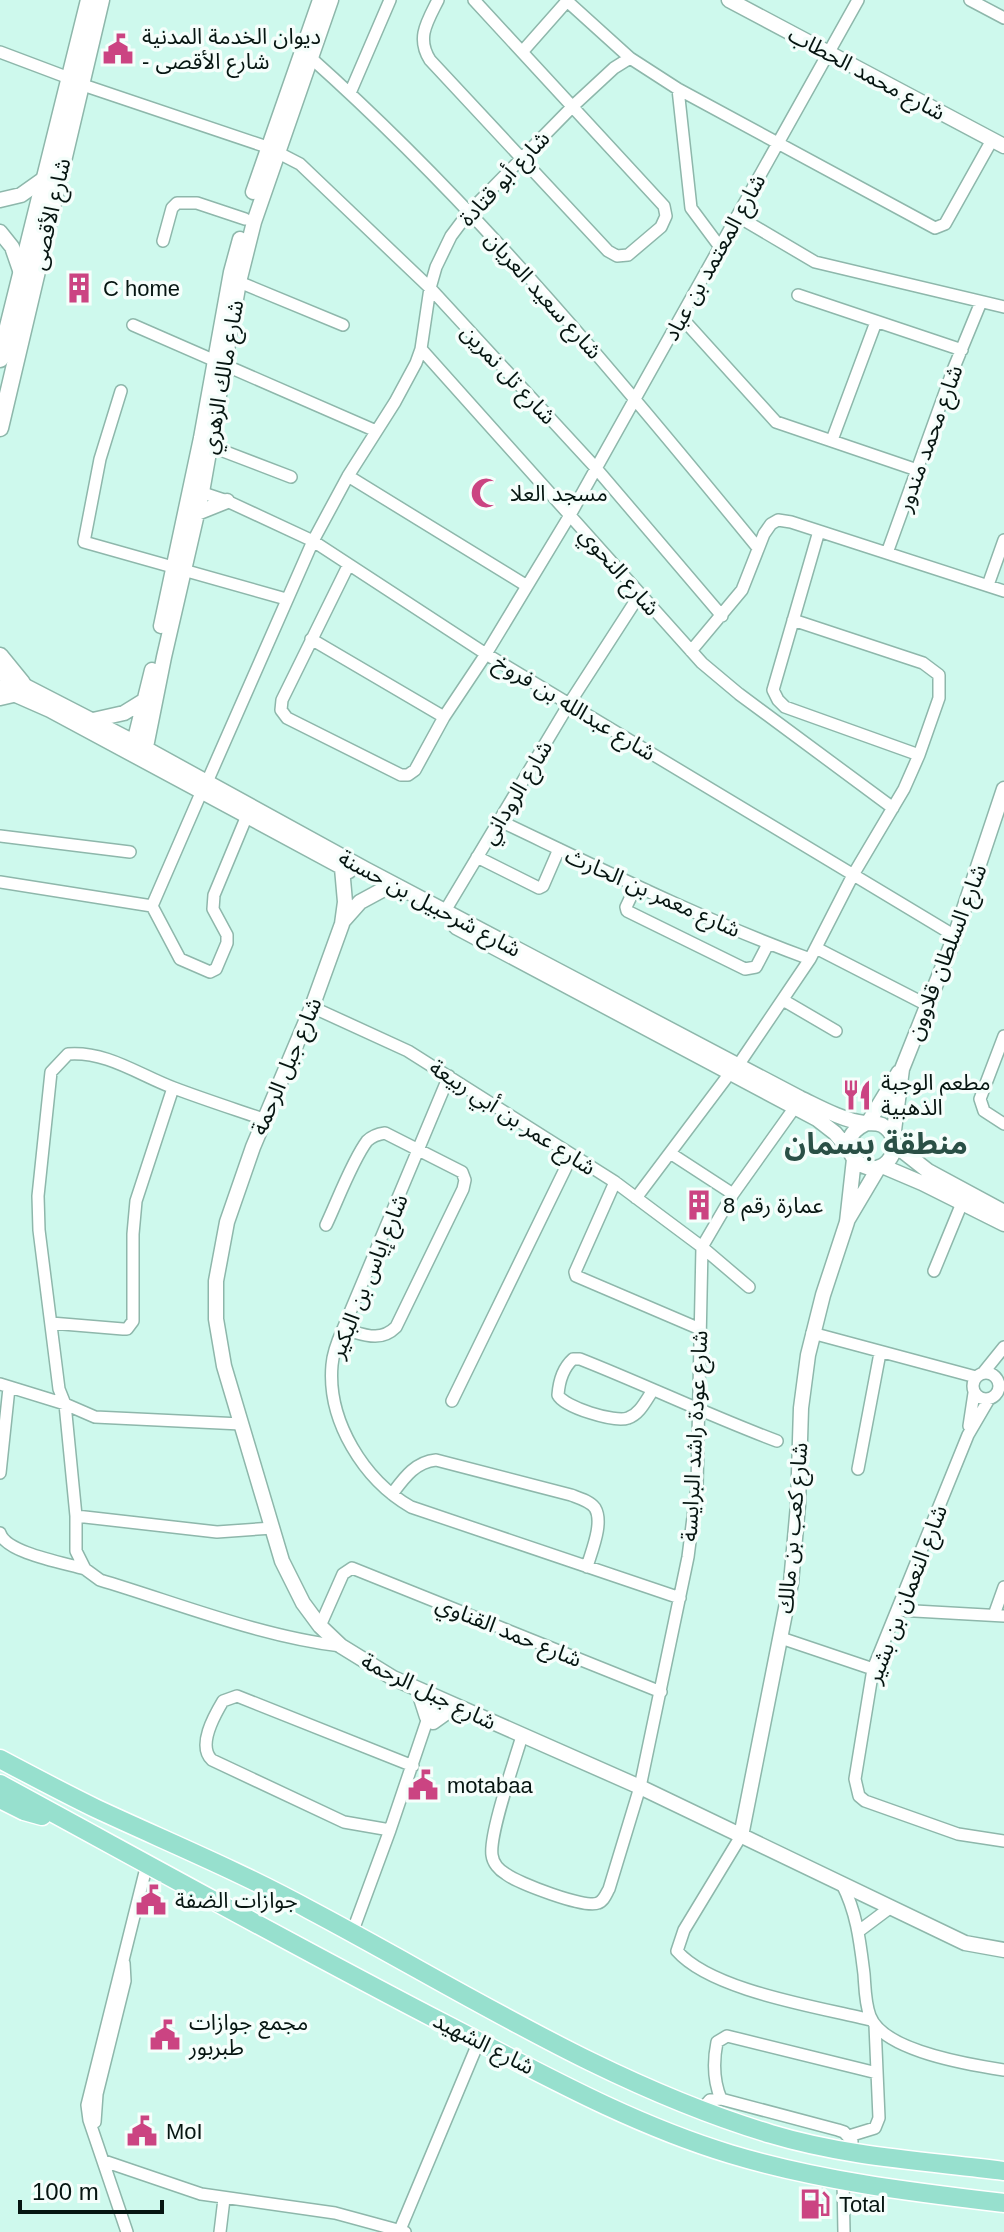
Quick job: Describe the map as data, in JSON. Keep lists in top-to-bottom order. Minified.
{"streets":{"highway":["شارع الشهيد"],"main road":["شارع الأقصى"],"street":["شارع محمد الحطاب","شارع أبو قتادة","شارع المعتمد بن عباد","شارع سعيد العريان","شارع تل نمرين","شارع مالك الزهري","شارع محمد مندور","شارع النحوي","شارع عبدالله بن فروخ","شارع الروداني","شارع معمر بن الحارث","شارع شرحبيل بن حسنة","شارع السلطان قلاوون","شارع جبل الرحمة","شارع عمر بن أبي ربيعة","شارع إياس بن البكير","شارع عودة راشد البرايسة","شارع كعب بن مالك","شارع النعمان بن بشير","شارع حمد القناوي"]},"crossings":[["شارع محمد الحطاب","شارع المعتمد بن عباد"],["شارع أبو قتادة","شارع سعيد العريان"],["شارع أبو قتادة","شارع تل نمرين"],["شارع أبو قتادة","شارع النحوي"],["شارع أبو قتادة","شارع عبدالله بن فروخ"],["شارع أبو قتادة","شارع شرحبيل بن حسنة"],["شارع الأقصى","شارع تل نمرين"],["شارع المعتمد بن عباد","شارع سعيد العريان"],["شارع المعتمد بن عباد","شارع تل نمرين"],["شارع المعتمد بن عباد","شارع النحوي"],["شارع المعتمد بن عباد","شارع عبدالله بن فروخ"],["شارع سعيد العريان","شارع مالك الزهري"],["شارع تل نمرين","شارع مالك الزهري"],["شارع مالك الزهري","شارع عبدالله بن فروخ"],["شارع مالك الزهري","شارع شرحبيل بن حسنة"],["شارع النحوي","شارع الروداني"],["شارع عبدالله بن فروخ","شارع الروداني"],["شارع عبدالله بن فروخ","شارع السلطان قلاوون"],["شارع الروداني","شارع معمر بن الحارث"],["شارع الروداني","شارع شرحبيل بن حسنة"],["شارع معمر بن الحارث","شارع السلطان قلاوون"],["شارع شرحبيل بن حسنة","شارع السلطان قلاوون"],["شارع شرحبيل بن حسنة","شارع جبل الرحمة"],["شارع شرحبيل بن حسنة","شارع عودة راشد البرايسة"],["شارع شرحبيل بن حسنة","شارع كعب بن مالك"],["شارع السلطان قلاوون","شارع كعب بن مالك"],["شارع جبل الرحمة","شارع عمر بن أبي ربيعة"],["شارع جبل الرحمة","شارع عودة راشد البرايسة"],["شارع جبل الرحمة","شارع كعب بن مالك"],["شارع جبل الرحمة","شارع حمد القناوي"],["شارع عمر بن أبي ربيعة","شارع إياس بن البكير"],["شارع عمر بن أبي ربيعة","شارع عودة راشد البرايسة"],["شارع إياس بن البكير","شارع عودة راشد البرايسة"],["شارع عودة راشد البرايسة","شارع حمد القناوي"]],"districts":["منطقة بسمان"],"places":{"public building":["ديوان الخدمة المدنية - شارع الأقصى","motabaa","جوازات الضفة","مجمع جوازات طبربور","MoI"],"building":["C home","عمارة رقم 8"],"mosque":["مسجد العلا"],"restaurant":["مطعم الوجبة الذهبية"],"fuel station":["Total"]},"scale_bar":"100 m"}
